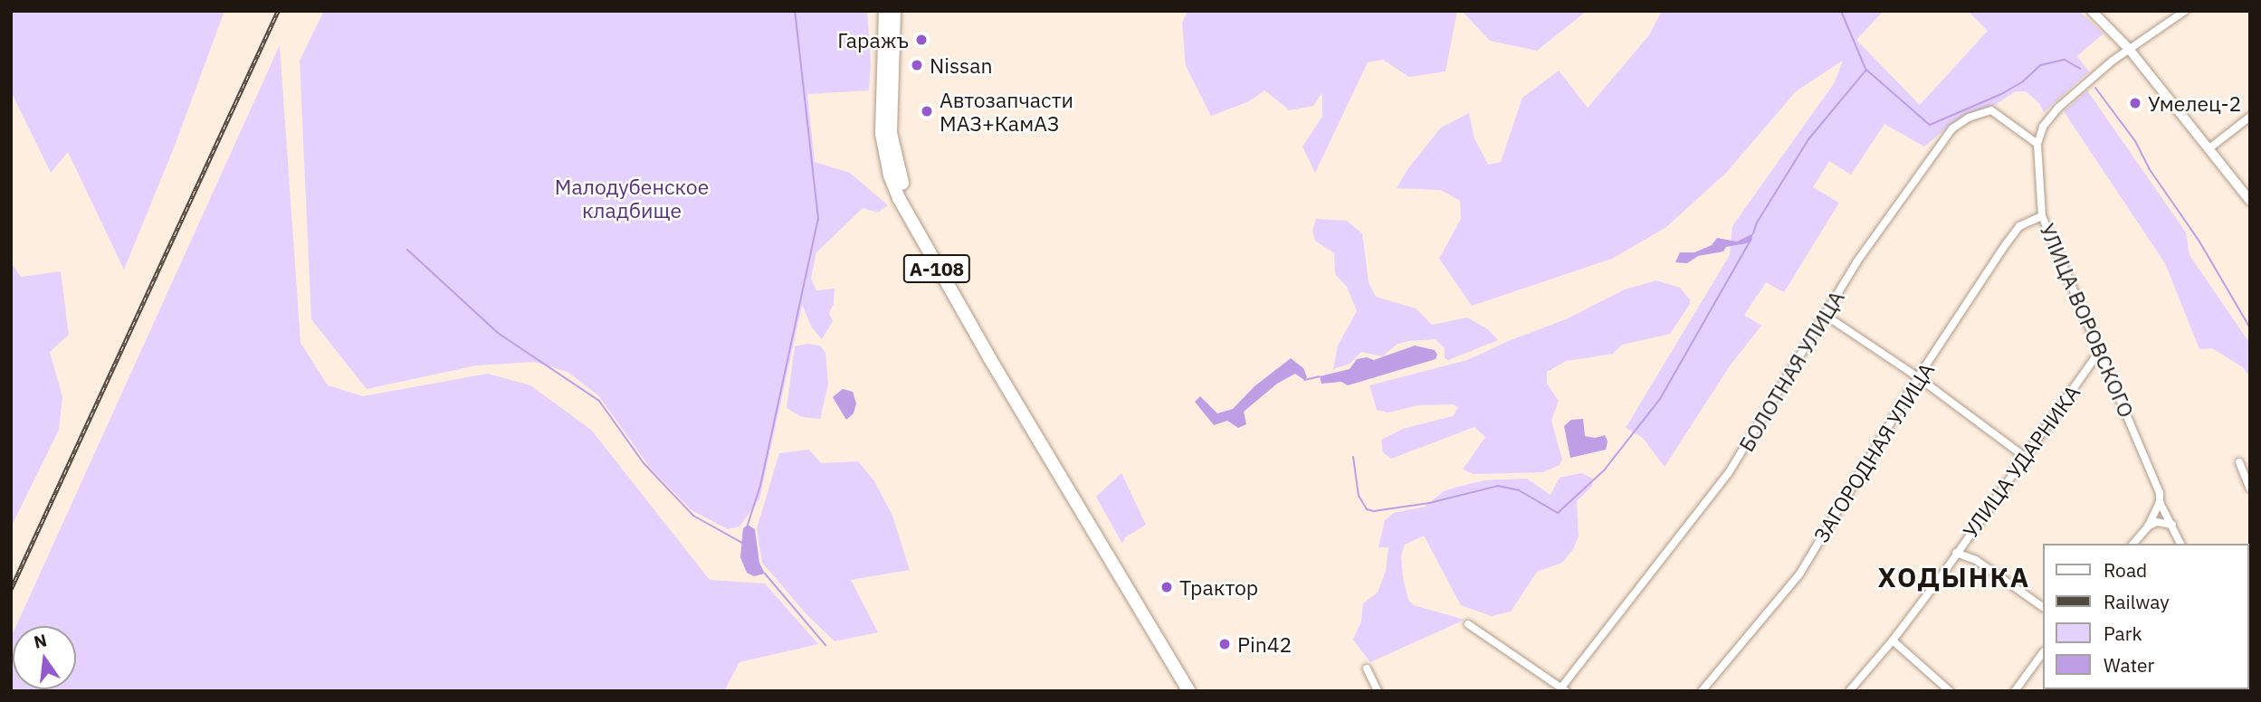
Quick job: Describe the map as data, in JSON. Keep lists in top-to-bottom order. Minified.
{"streets":{"highway":["А-108"],"street":["УЛИЦА ВОРОВСКОГО","БОЛОТНАЯ УЛИЦА","ЗАГОРОДНАЯ УЛИЦА","УЛИЦА УДАРНИКА"]},"crossings":[["УЛИЦА ВОРОВСКОГО","БОЛОТНАЯ УЛИЦА"],["УЛИЦА ВОРОВСКОГО","ЗАГОРОДНАЯ УЛИЦА"],["УЛИЦА ВОРОВСКОГО","УЛИЦА УДАРНИКА"]],"districts":["ХОДЫНКА"],"parks":["Малодубенское кладбище"],"places":["Гаражъ","Nissan","Умелец-2","Автозапчасти МАЗ+КамАЗ","Трактор","Pin42"],"legend":["Road","Railway","Park","Water"],"north":"top"}
